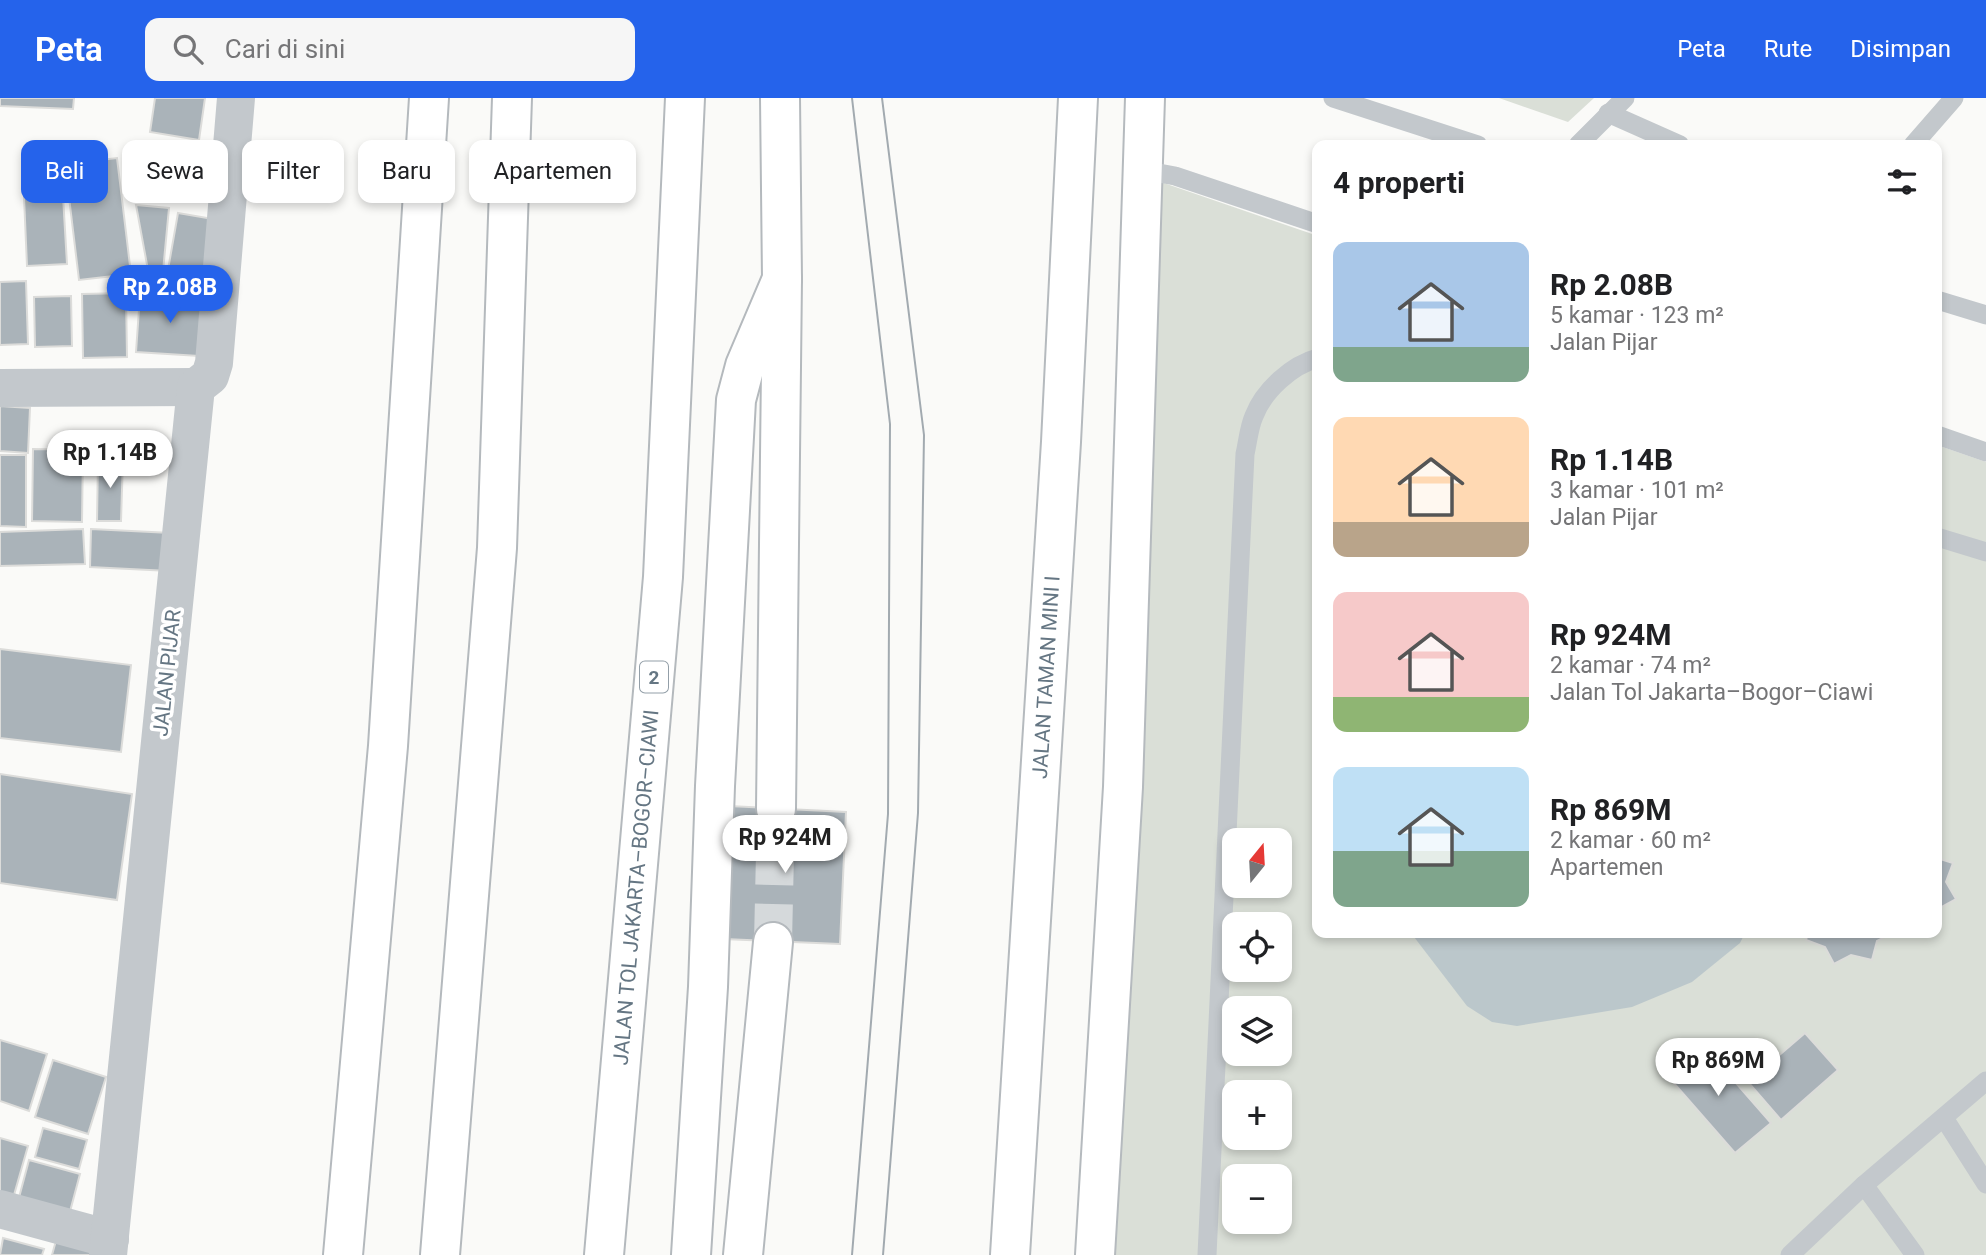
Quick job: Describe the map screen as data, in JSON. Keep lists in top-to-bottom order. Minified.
{"streets":{"main road":["2","JALAN TAMAN MINI I","JALAN TOL JAKARTA–BOGOR–CIAWI"],"street":["JALAN PIJAR"]},"north":"top","page":{"header":"Peta","search":"Cari di sini","nav":["Peta","Rute","Disimpan"],"chip":["Beli","Sewa","Filter","Baru","Apartemen"],"heading":"4 properti","list":[{"name":"Rp 2.08B","note":"5 kamar · 123 m² · Jalan Pijar"},{"name":"Rp 1.14B","note":"3 kamar · 101 m² · Jalan Pijar"},{"name":"Rp 924M","note":"2 kamar · 74 m² · Jalan Tol Jakarta–Bogor–Ciawi"},{"name":"Rp 869M","note":"2 kamar · 60 m² · Apartemen"}],"price":["Rp 2.08B","Rp 1.14B","Rp 924M","Rp 869M"],"map_buttons":["+","−"]}}
